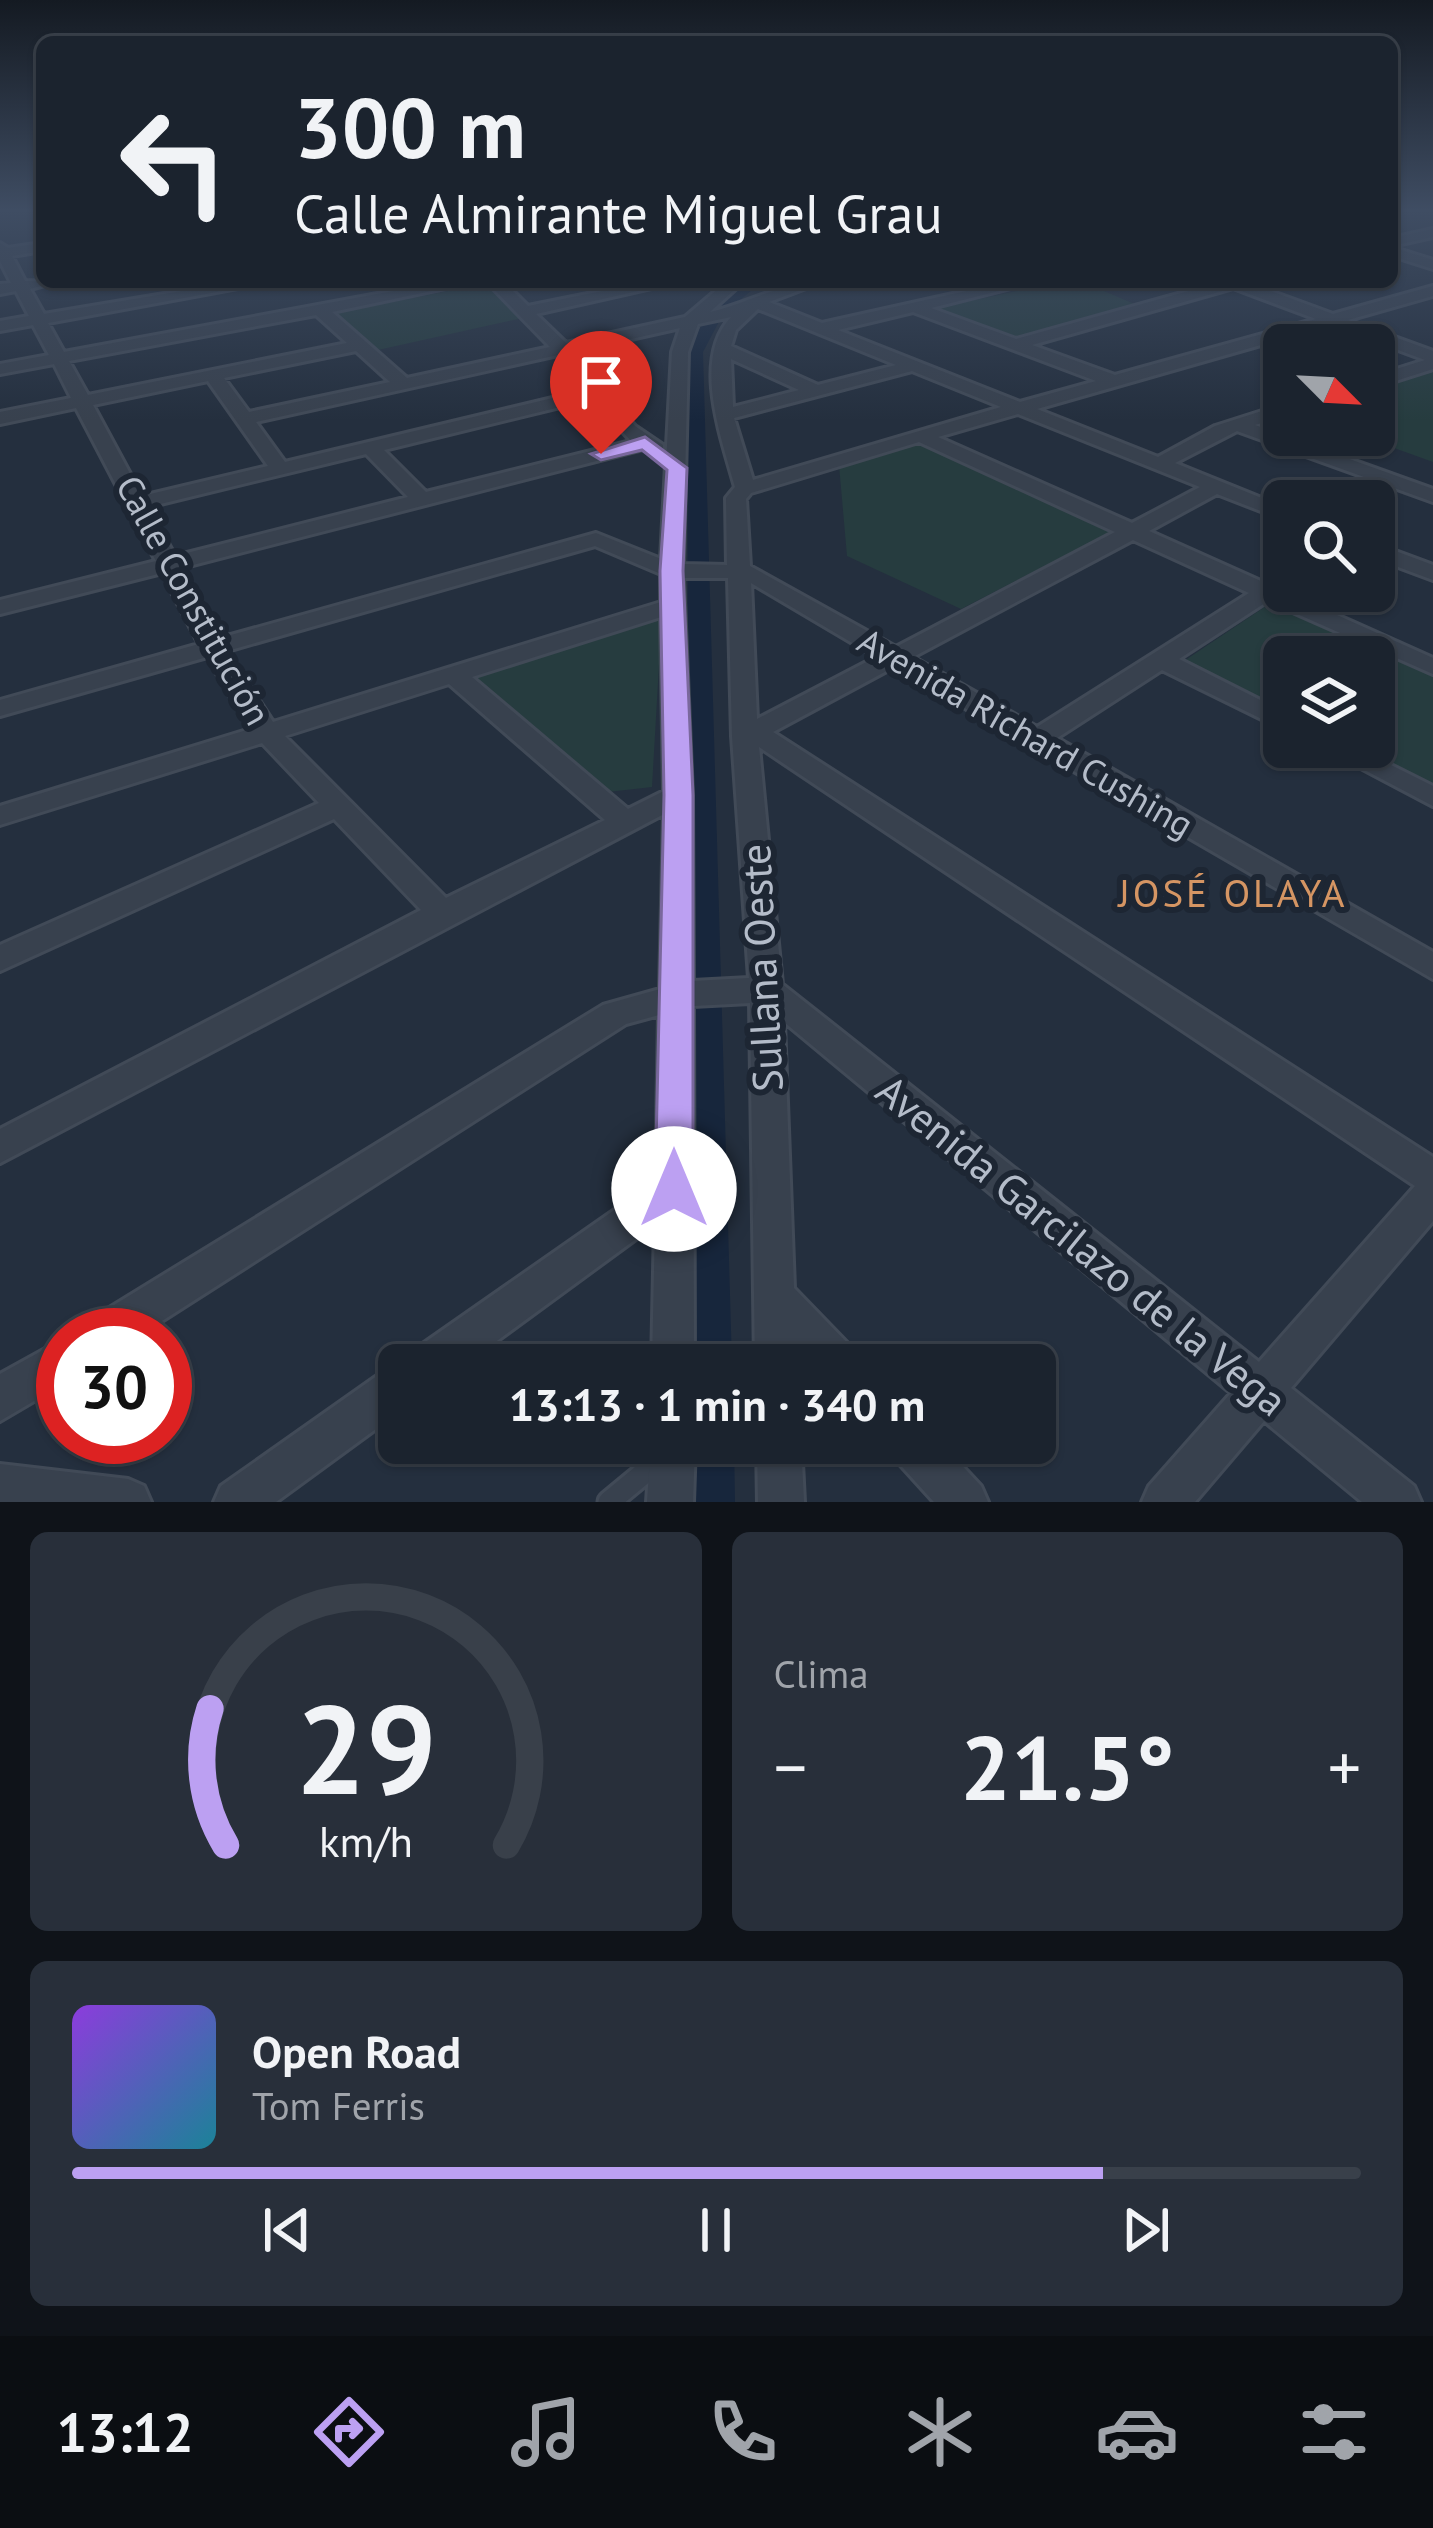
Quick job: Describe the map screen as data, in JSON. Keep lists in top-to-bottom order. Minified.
{"streets":{"street":["Calle Constitución","Avenida Richard Cushing","Sullana Oeste","Avenida Garcilazo de la Vega"]},"crossings":[["Avenida Richard Cushing","Sullana Oeste"],["Sullana Oeste","Avenida Garcilazo de la Vega"]],"districts":["JOSÉ OLAYA"],"north":"bottom right","page":{"turn":["300 m","Calle Almirante Miguel Grau"],"limit":"30","trip":"13:13 · 1 min · 340 m","tile":"Clima","heat":["−","21.5°","+"],"song":["Open Road","Tom Ferris"],"tabs":"13:12","gauge":["29","km/h"]}}
